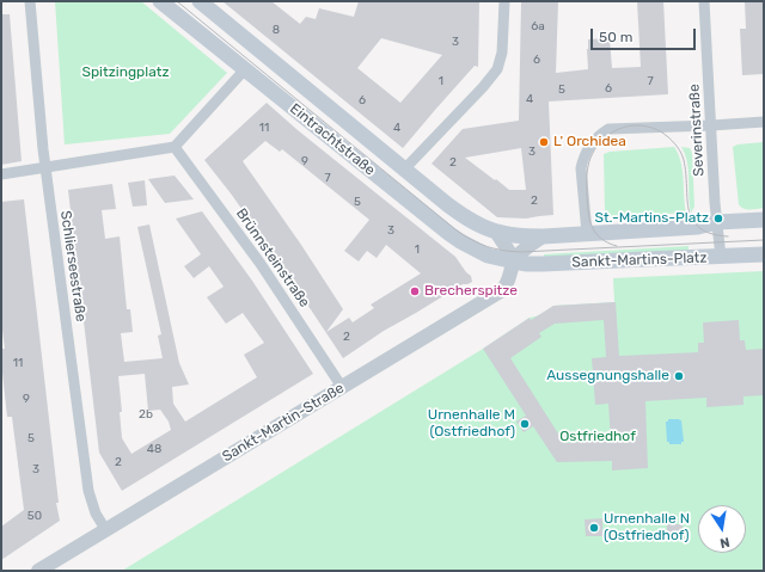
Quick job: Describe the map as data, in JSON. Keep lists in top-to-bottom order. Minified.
{"streets":{"main road":["Eintrachtstraße","Sankt-Martins-Platz"],"street":["Severinstraße","Brünnsteinstraße","Schlierseestraße","Sankt-Martin-Straße"]},"crossings":[["Severinstraße","Sankt-Martins-Platz"],["Eintrachtstraße","Sankt-Martins-Platz"],["Eintrachtstraße","Sankt-Martin-Straße"],["Brünnsteinstraße","Sankt-Martin-Straße"],["Sankt-Martins-Platz","Sankt-Martin-Straße"],["Schlierseestraße","Sankt-Martin-Straße"]],"parks":["Spitzingplatz","Ostfriedhof"],"places":["L' Orchidea","St.-Martins-Platz","Brecherspitze","Aussegnungshalle","Urnenhalle M (Ostfriedhof)","Urnenhalle N (Ostfriedhof)"],"house_numbers":["6a","8","3","6","1","7","6","5","4","6","11","4","3","9","2","7","2","5","3","1","2","11","9","2b","5","48","2","3","50"],"scale_bar":"50 m","north":"bottom"}
